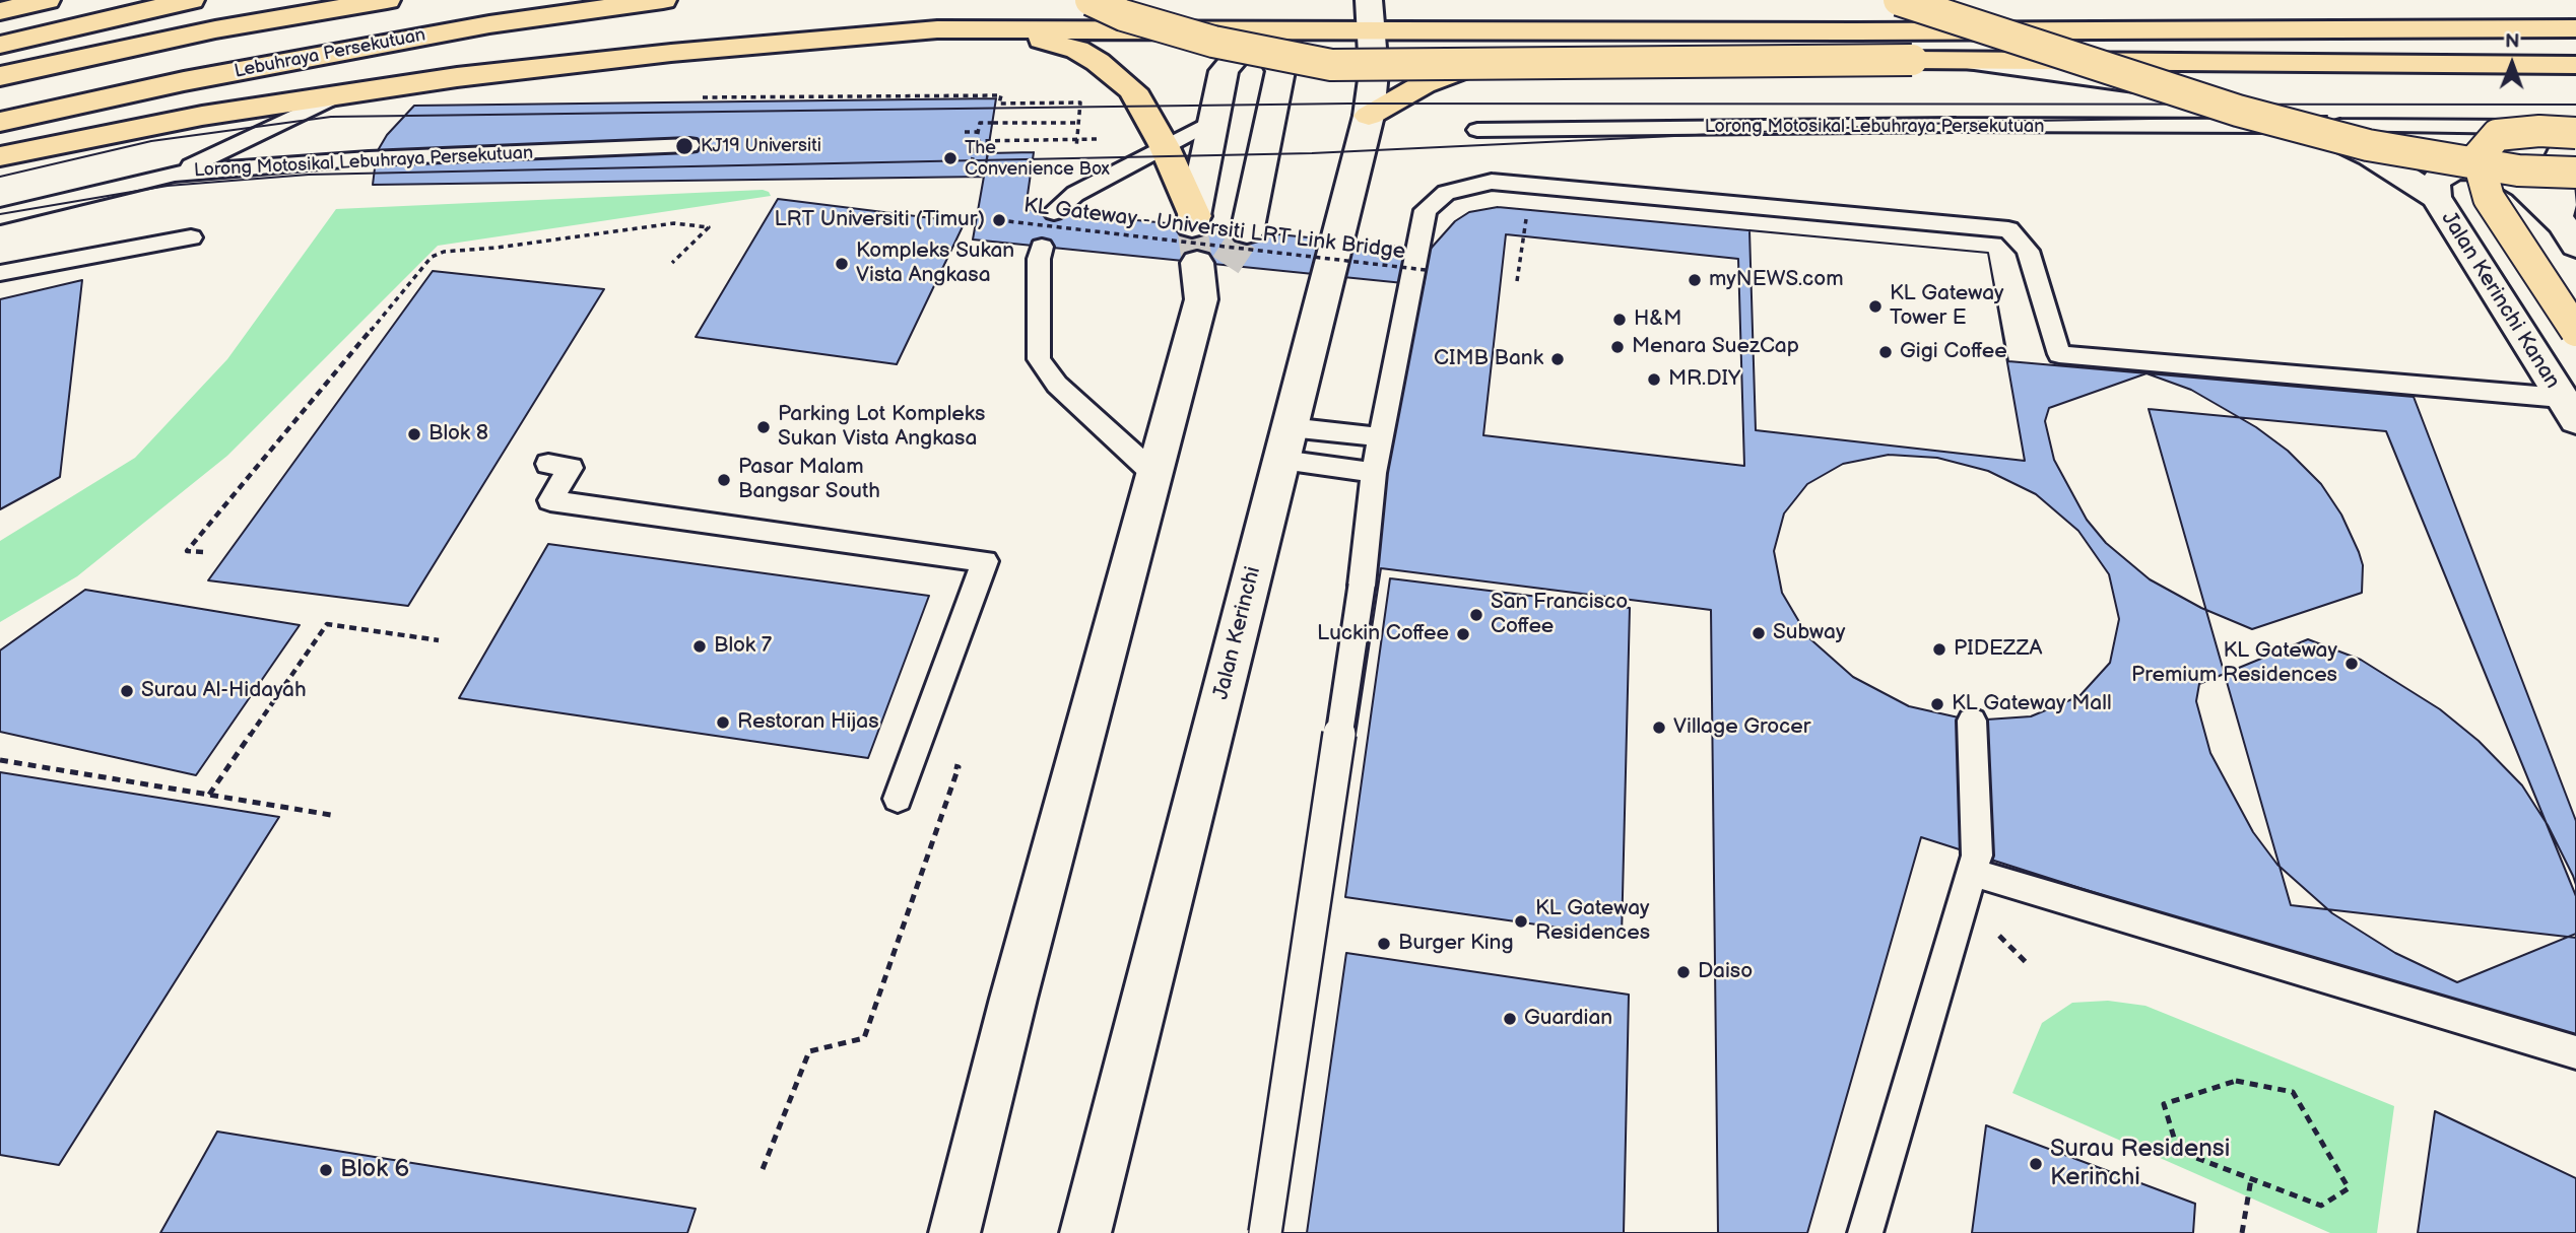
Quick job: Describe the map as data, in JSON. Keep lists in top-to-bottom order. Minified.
{"streets":{"highway":["Lebuhraya Persekutuan"],"main road":["Jalan Kerinchi Kanan","Jalan Kerinchi"],"lane":["Lorong Motosikal Lebuhraya Persekutuan"],"path":["KL Gateway - Universiti LRT Link Bridge"]},"places":["KJ19 Universiti","The Convenience Box","LRT Universiti (Timur)","Kompleks Sukan Vista Angkasa","myNEWS.com","KL Gateway Tower E","H&M","Menara SuezCap","Gigi Coffee","CIMB Bank","MR.DIY","Parking Lot Kompleks Sukan Vista Angkasa","Blok 8","Pasar Malam Bangsar South","San Francisco Coffee","Subway","Luckin Coffee","Blok 7","PIDEZZA","KL Gateway Premium Residences","Surau Al-Hidayah","KL Gateway Mall","Restoran Hijas","Village Grocer","KL Gateway Residences","Burger King","Daiso","Guardian","Surau Residensi Kerinchi","Blok 6"],"north":"top"}
